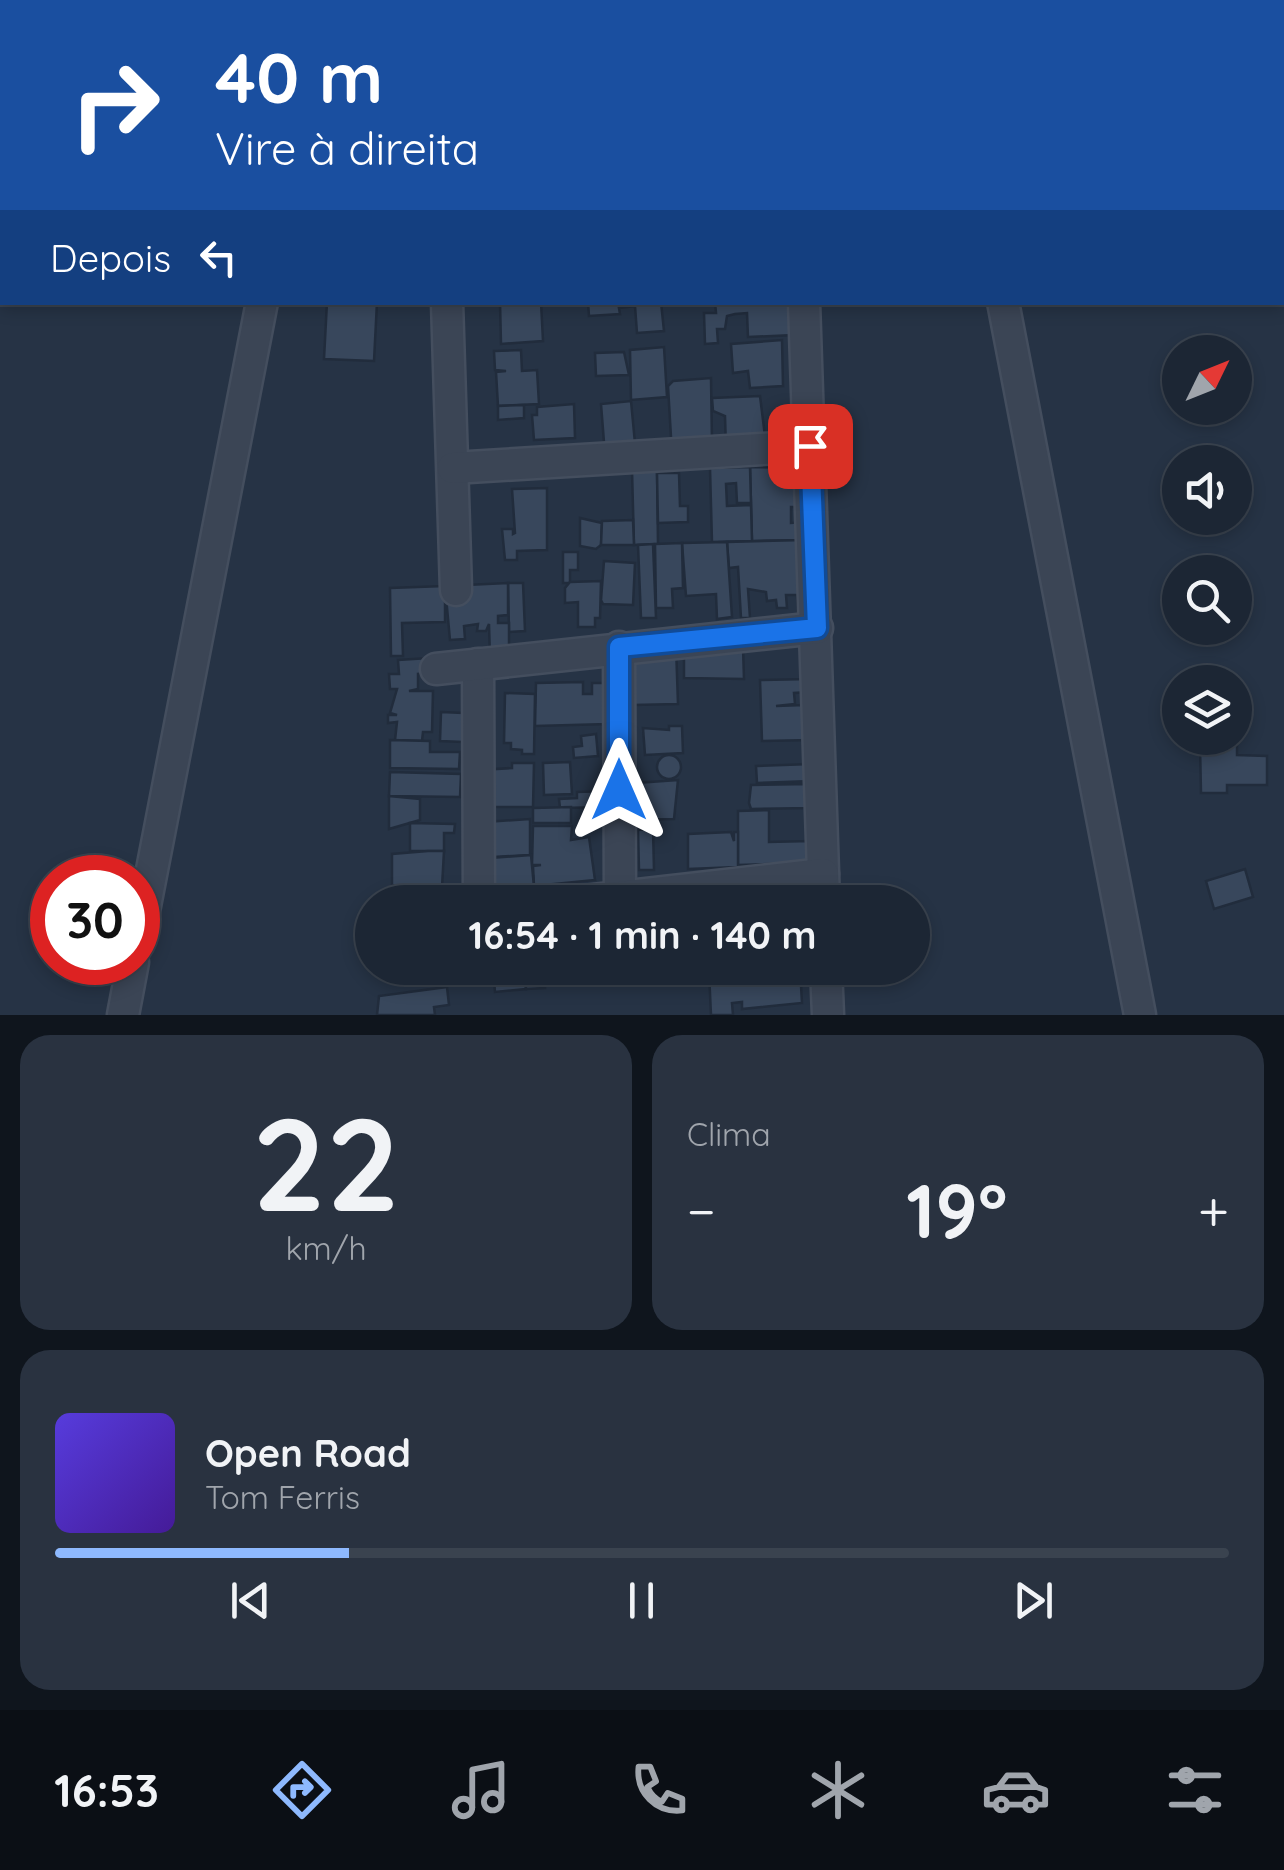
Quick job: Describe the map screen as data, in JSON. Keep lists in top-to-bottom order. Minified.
{"north":"top right","page":{"turn":["40 m","Vire à direita"],"then":"Depois","limit":"30","trip":"16:54 · 1 min · 140 m","tile":[["22","km/h"],"Clima"],"heat":["−","19°","+"],"song":["Open Road","Tom Ferris"],"tabs":"16:53"}}
